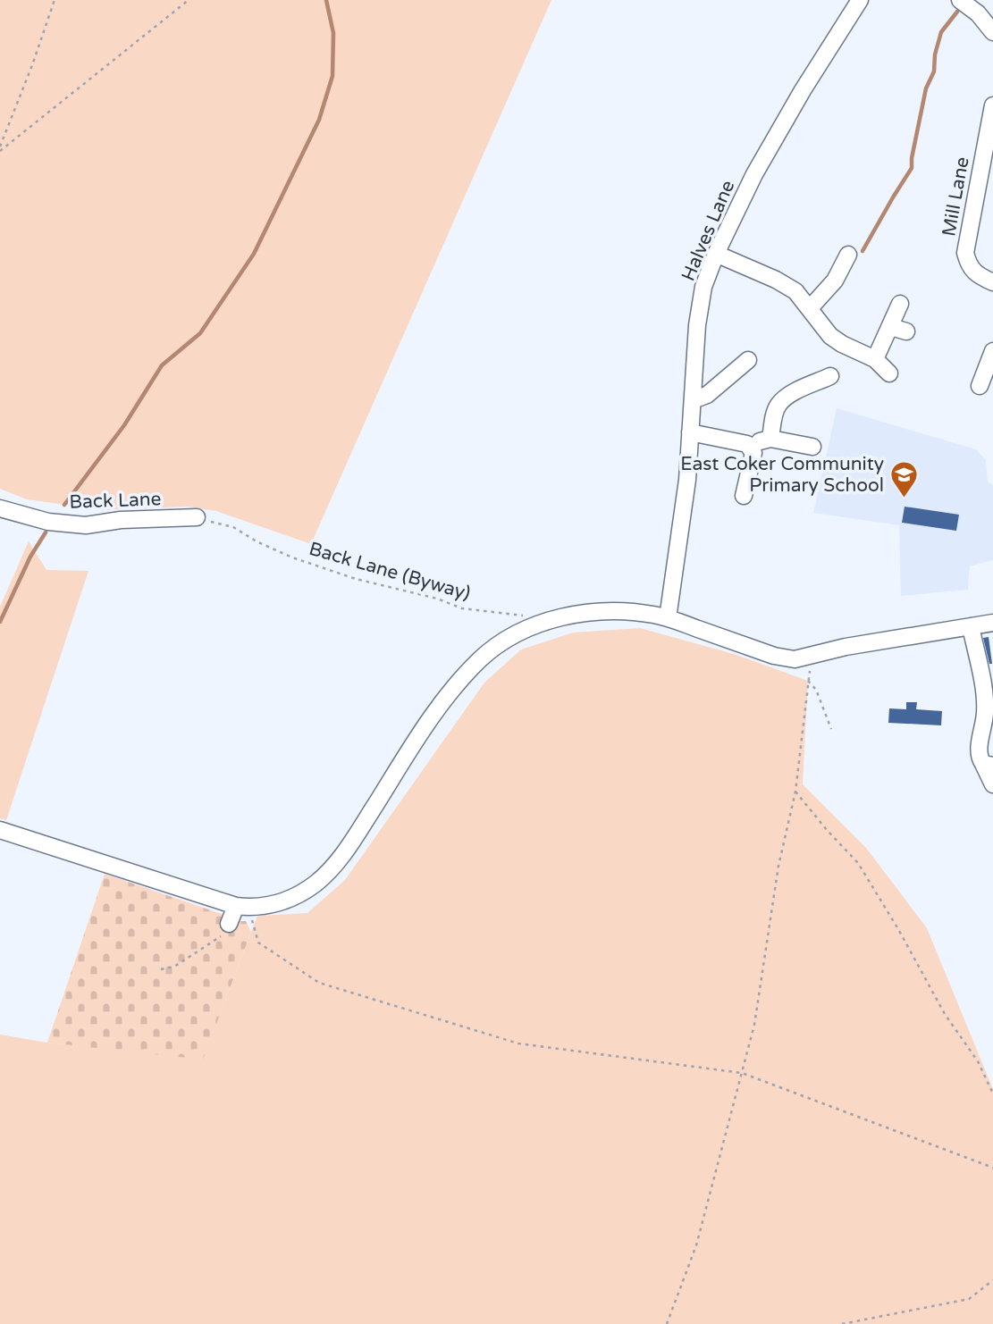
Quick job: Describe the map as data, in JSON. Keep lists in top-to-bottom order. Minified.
{"streets":{"street":["Mill Lane","Halves Lane","Back Lane"],"path":["Back Lane (Byway)"]},"crossings":[["Back Lane","Back Lane (Byway)"]],"places":{"school or university":["East Coker Community Primary School"]}}
